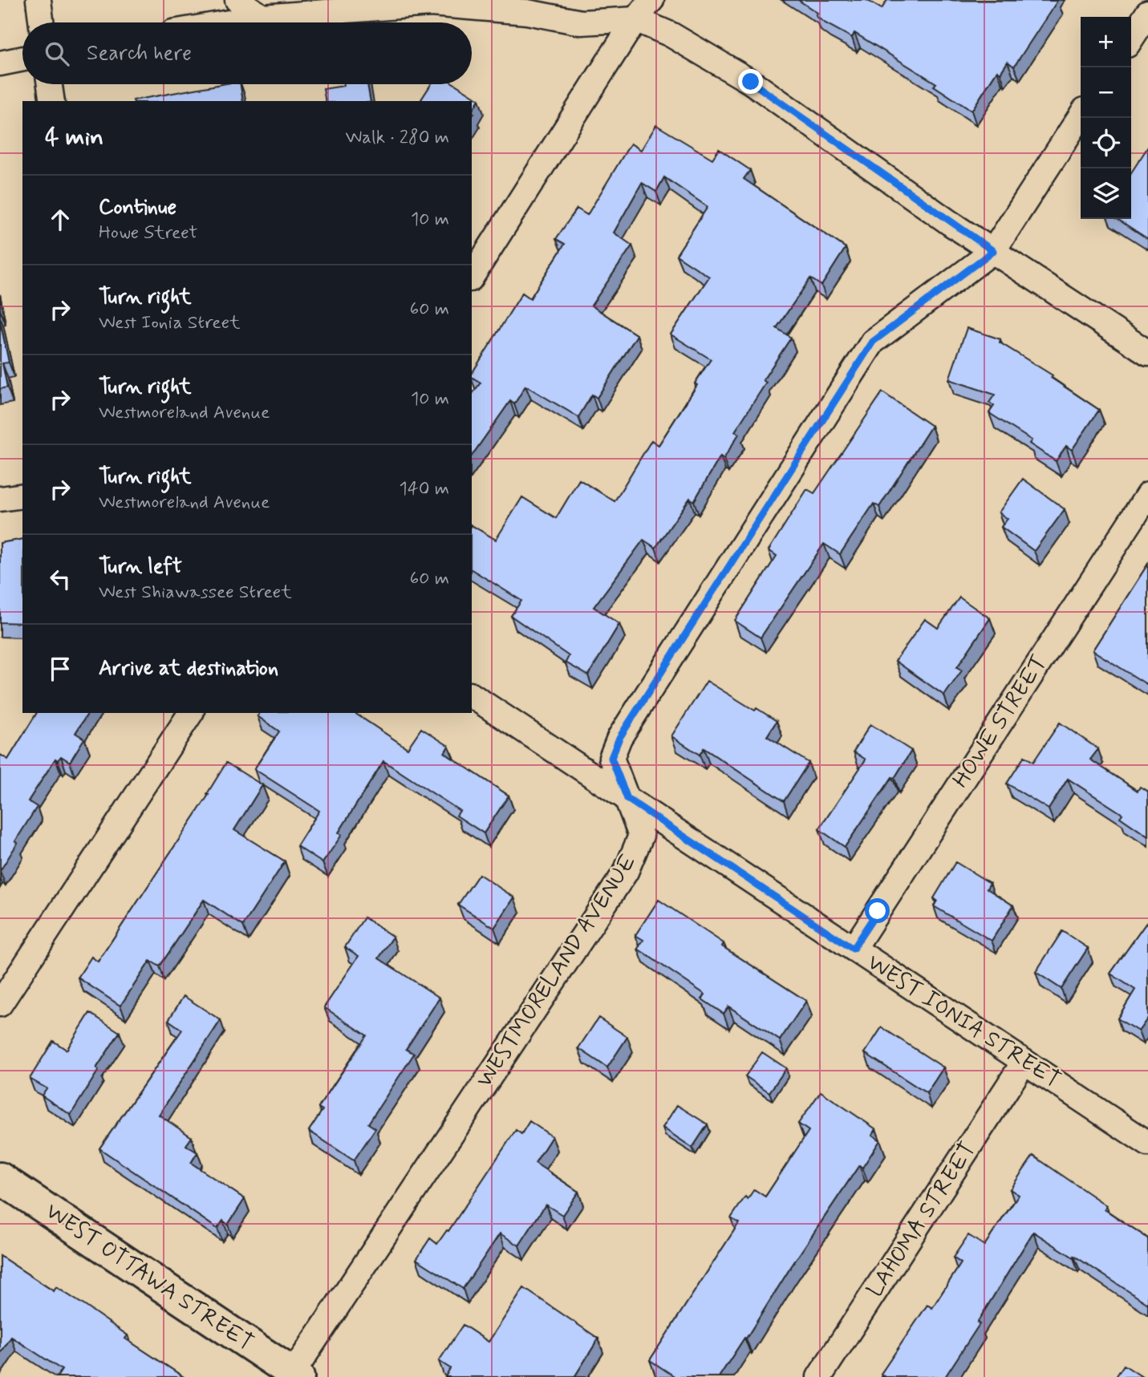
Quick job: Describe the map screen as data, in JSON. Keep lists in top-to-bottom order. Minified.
{"streets":{"street":["HOWE STREET","WESTMORELAND AVENUE","WEST IONIA STREET","LAHOMA STREET","WEST OTTAWA STREET"]},"crossings":[["HOWE STREET","WEST IONIA STREET"],["WESTMORELAND AVENUE","WEST IONIA STREET"],["WESTMORELAND AVENUE","WEST OTTAWA STREET"],["WEST IONIA STREET","LAHOMA STREET"]],"page":{"map_buttons":["+","−"],"search":"Search here","heading":["4 min","Walk · 280 m"],"list":[["Continue","Howe Street","10 m"],["Turn right","West Ionia Street","60 m"],["Turn right","Westmoreland Avenue","10 m"],["Turn right","Westmoreland Avenue","140 m"],["Turn left","West Shiawassee Street","60 m"],"Arrive at destination"]}}
